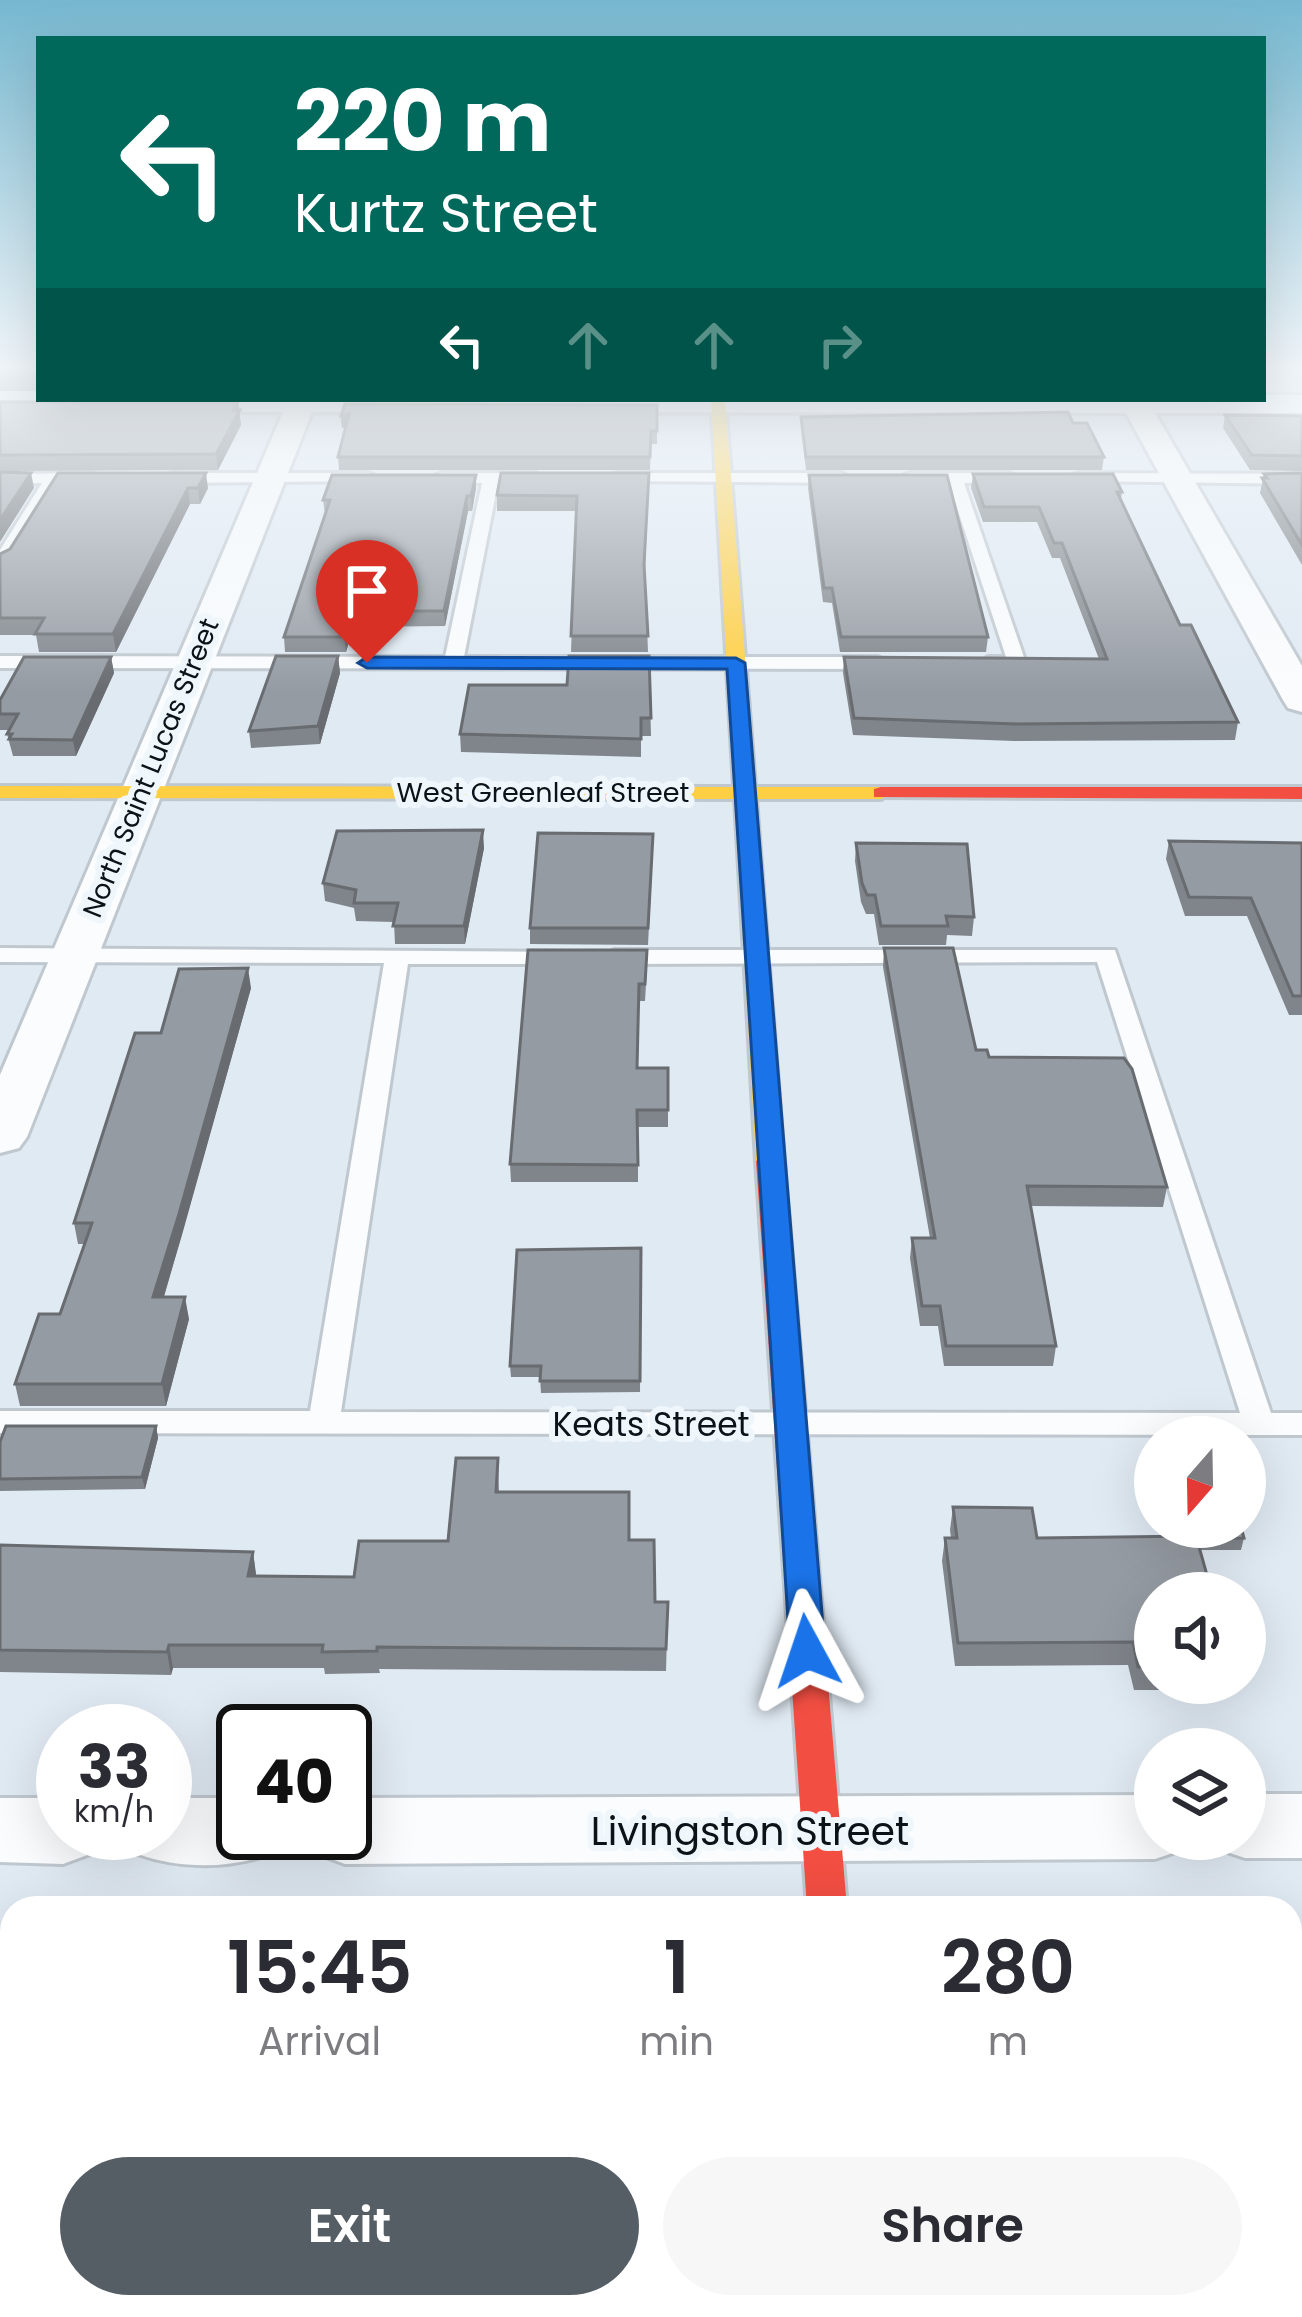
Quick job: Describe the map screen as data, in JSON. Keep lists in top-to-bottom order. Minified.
{"streets":{"street":["North Saint Lucas Street","West Greenleaf Street","Livingston Street"],"lane":["Keats Street"]},"crossings":[["North Saint Lucas Street","West Greenleaf Street"]],"north":"bottom","page":{"turn":["220 m","Kurtz Street"],"speed":"33 km/h","limit":"40","eta":["15:45","Arrival","1","min","280","m"],"buttons":["Exit","Share"]}}
